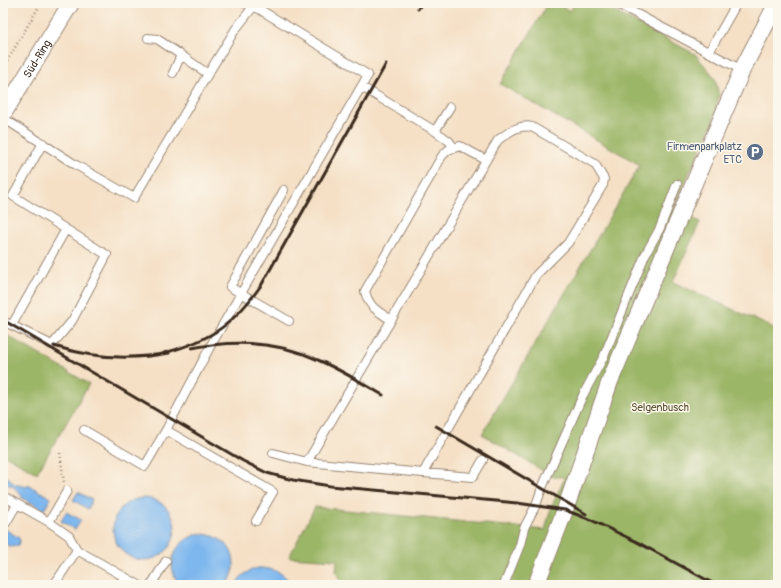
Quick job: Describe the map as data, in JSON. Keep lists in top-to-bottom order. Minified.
{"streets":{"street":["Süd-Ring"]},"parks":["Selgenbusch"],"places":{"parking":["Firmenparkplatz ETC"]}}
